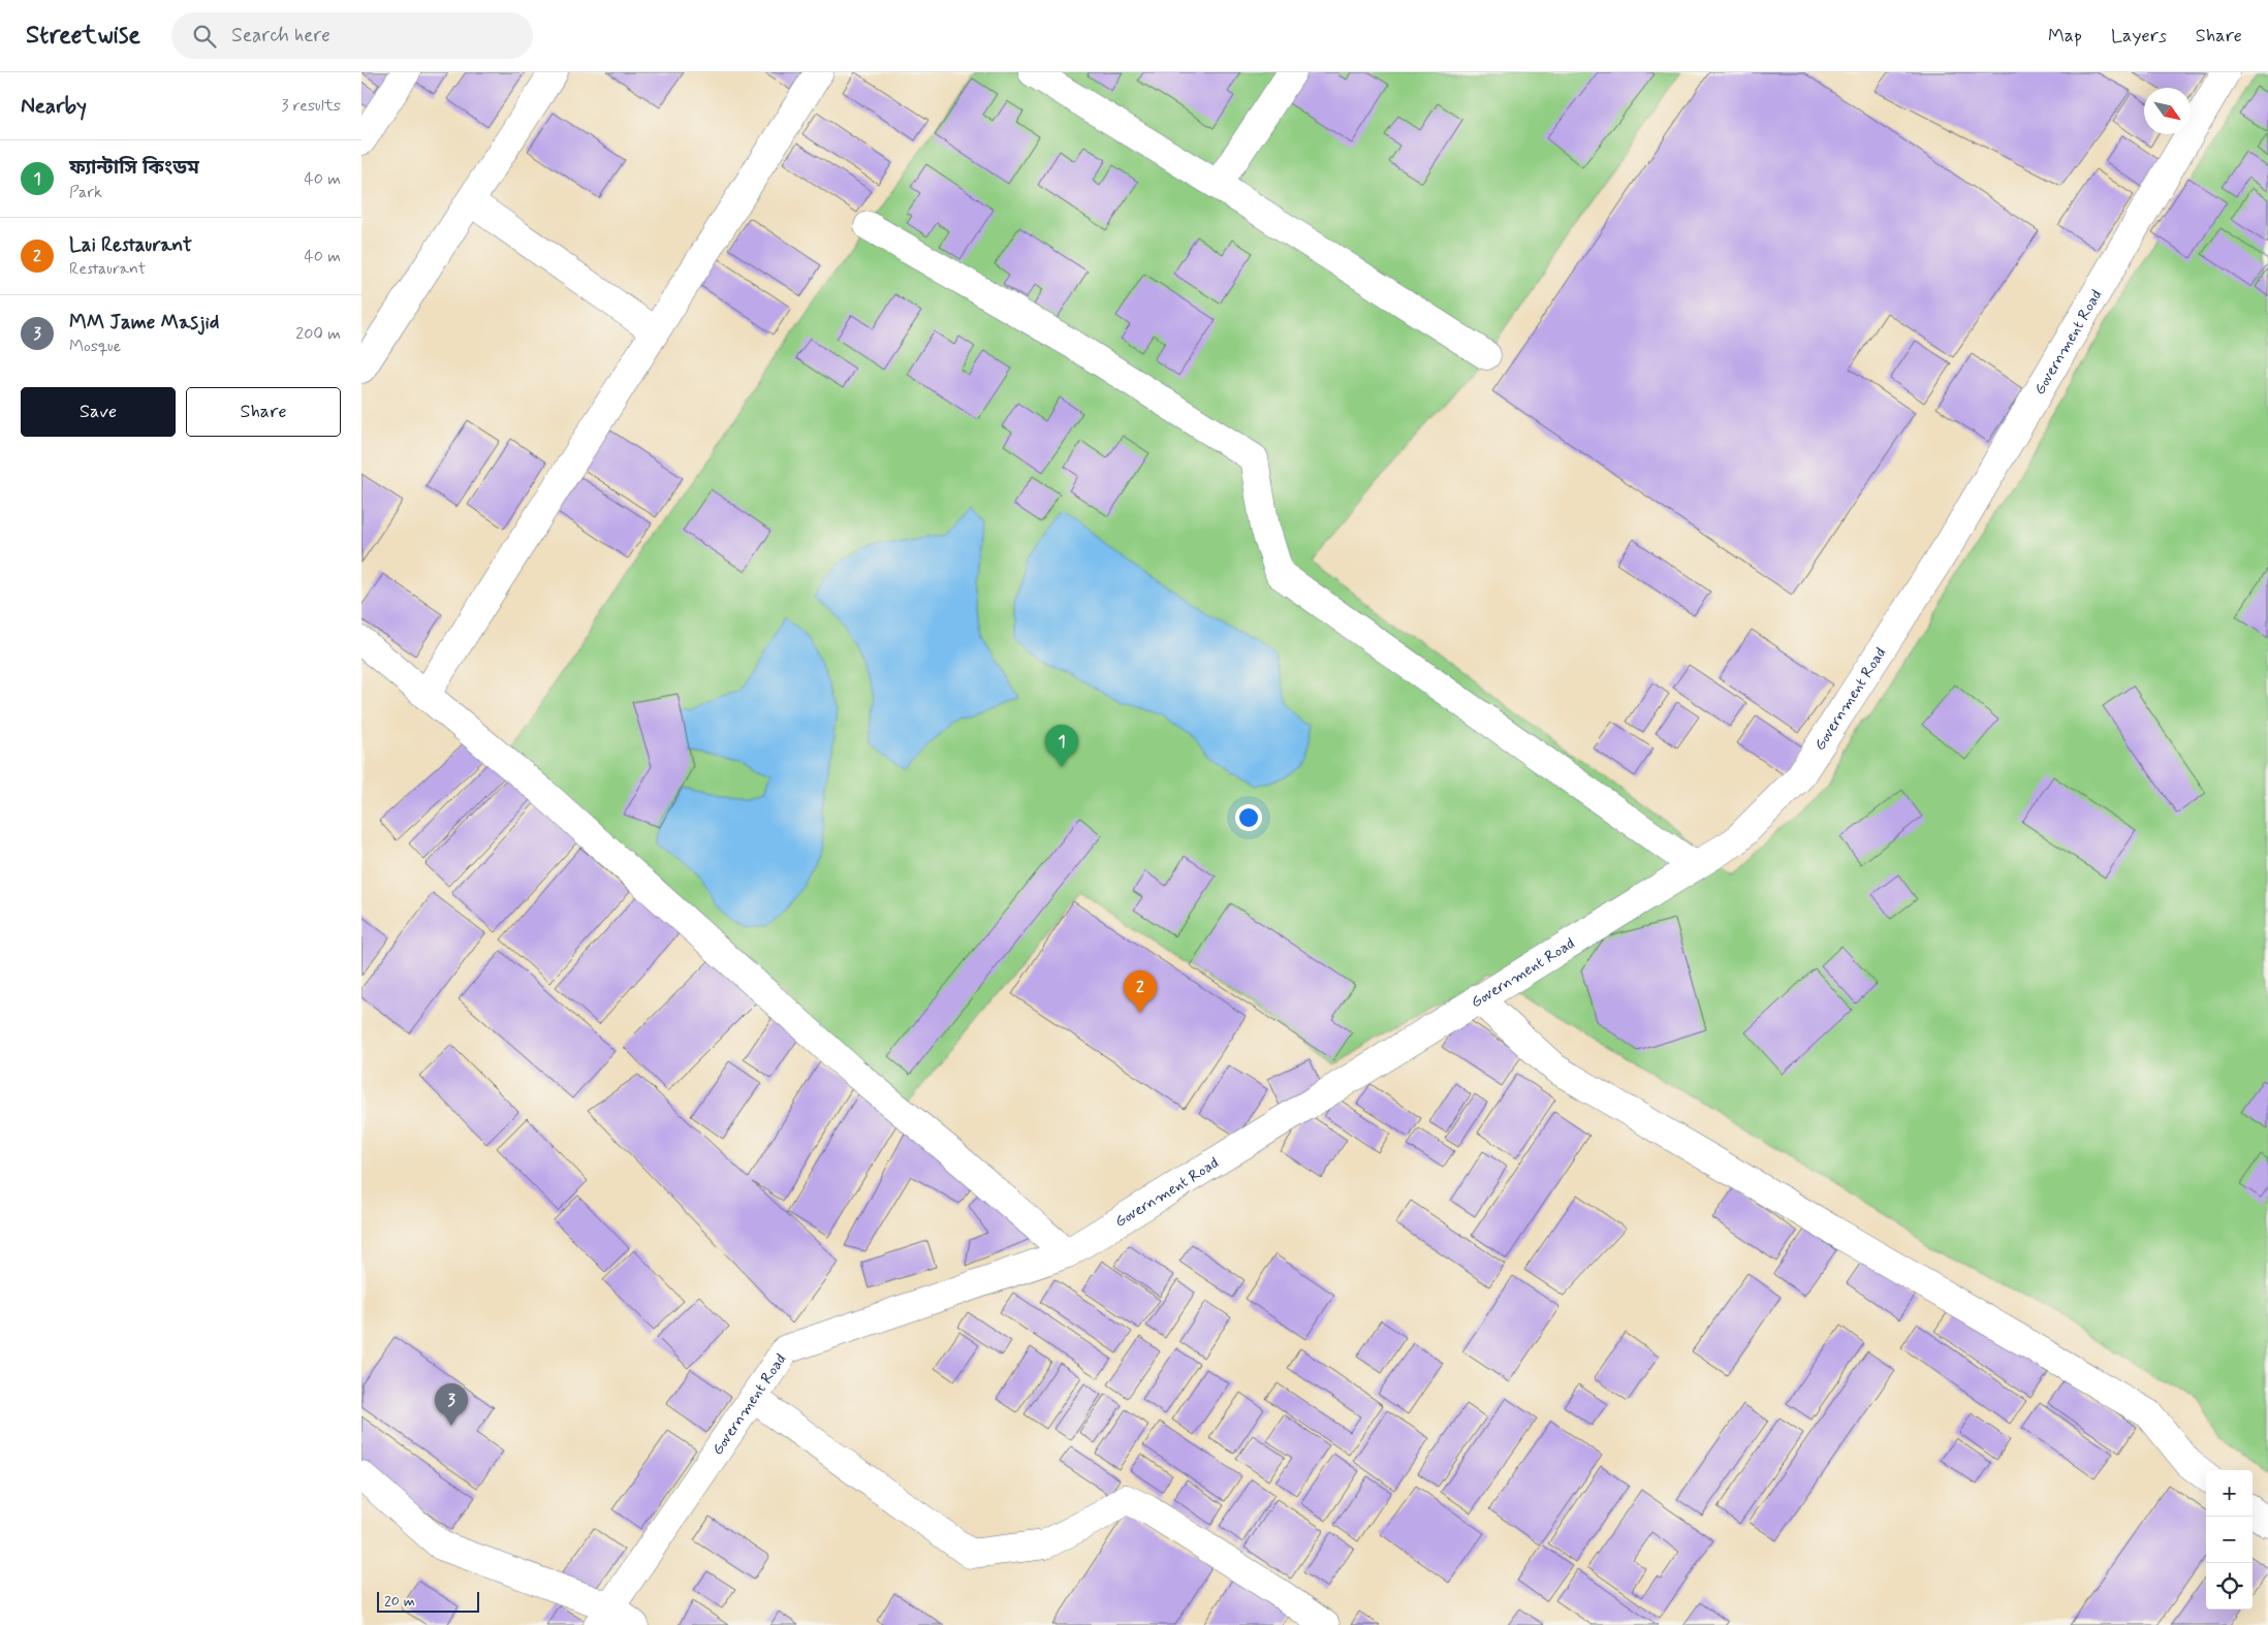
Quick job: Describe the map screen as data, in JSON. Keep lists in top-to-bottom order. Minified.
{"streets":{"street":["Government Road"]},"scale_bar":"20 m","north":"bottom right","page":{"header":"Streetwise","search":"Search here","nav":["Map","Layers","Share"],"heading":["Nearby","3 results"],"list":[{"mark":"1","name":"ফ্যান্টাসি কিংডম","note":"Park","value":"40 m"},{"mark":"2","name":"Lai Restaurant","note":"Restaurant","value":"40 m"},{"mark":"3","name":"MM Jame Masjid","note":"Mosque","value":"200 m"}],"buttons":["Save","Share"],"pins":["1","2","3"],"map_buttons":["+","−"],"scale":"20 m"}}
